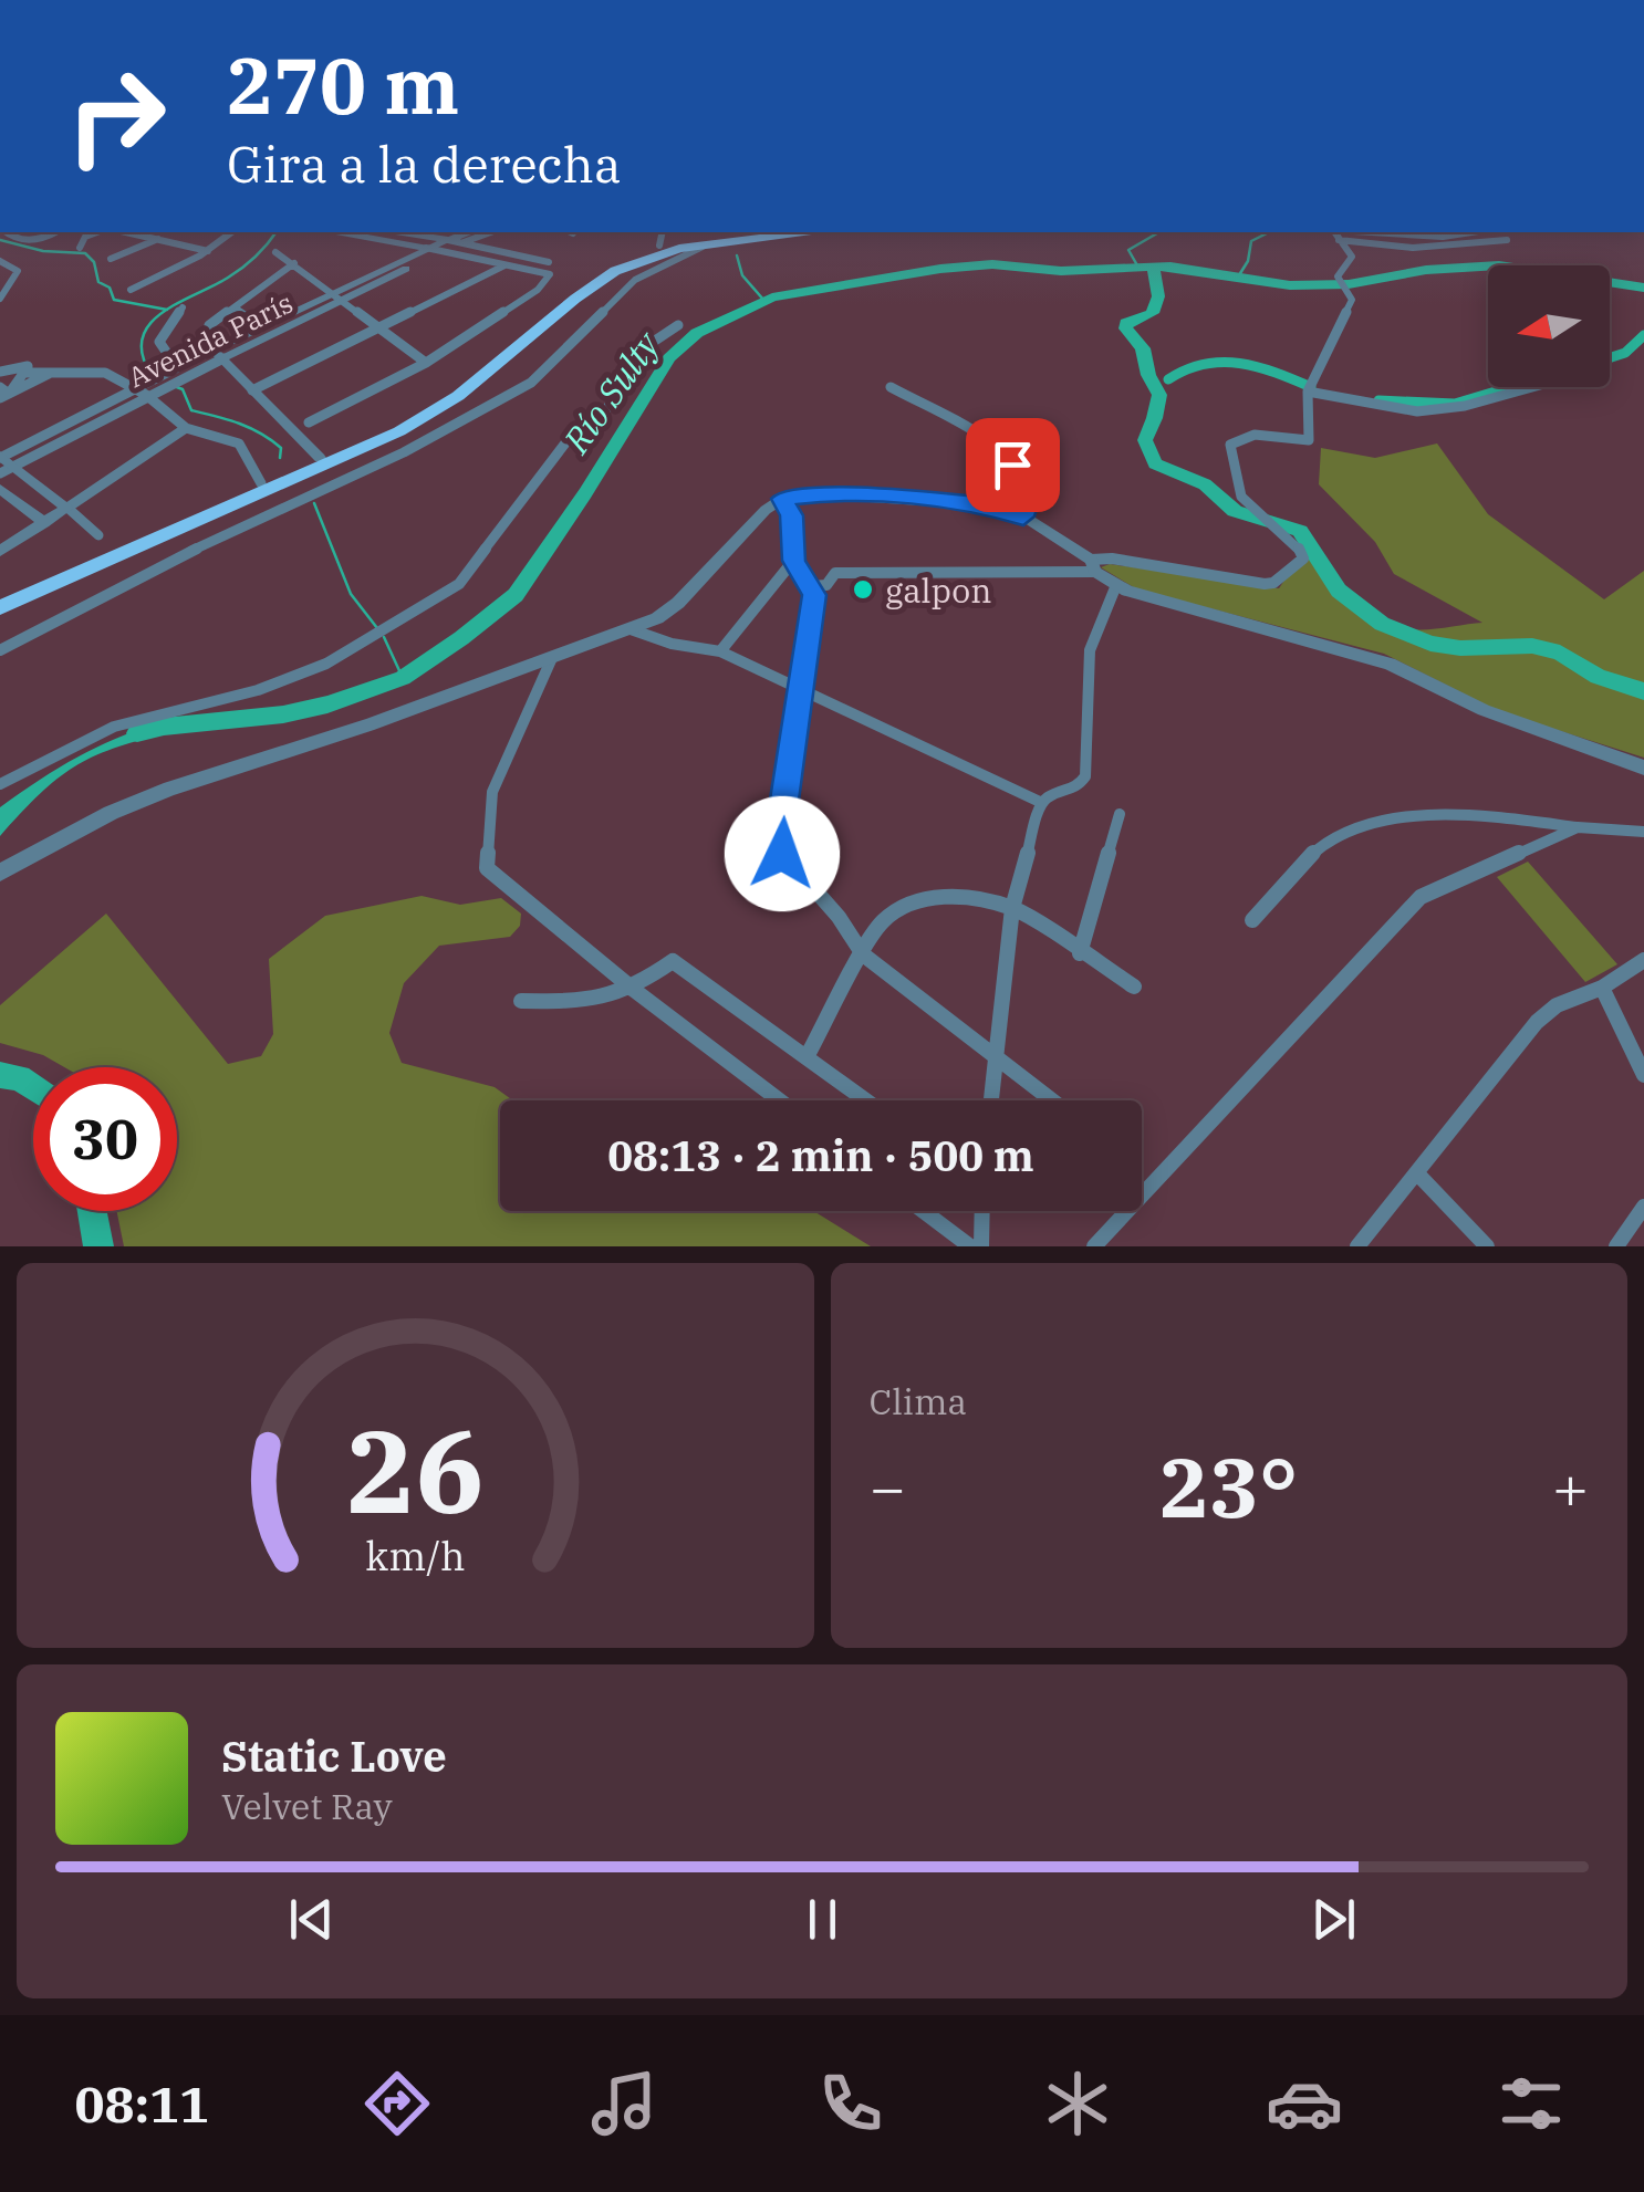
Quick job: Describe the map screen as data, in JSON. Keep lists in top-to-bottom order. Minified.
{"streets":{"street":["Avenida París"]},"water":["Río Sulty"],"places":["galpon"],"north":"left","page":{"turn":["270 m","Gira a la derecha"],"limit":"30","trip":"08:13 · 2 min · 500 m","tile":"Clima","heat":["−","23°","+"],"song":["Static Love","Velvet Ray"],"tabs":"08:11","gauge":["26","km/h"]}}
